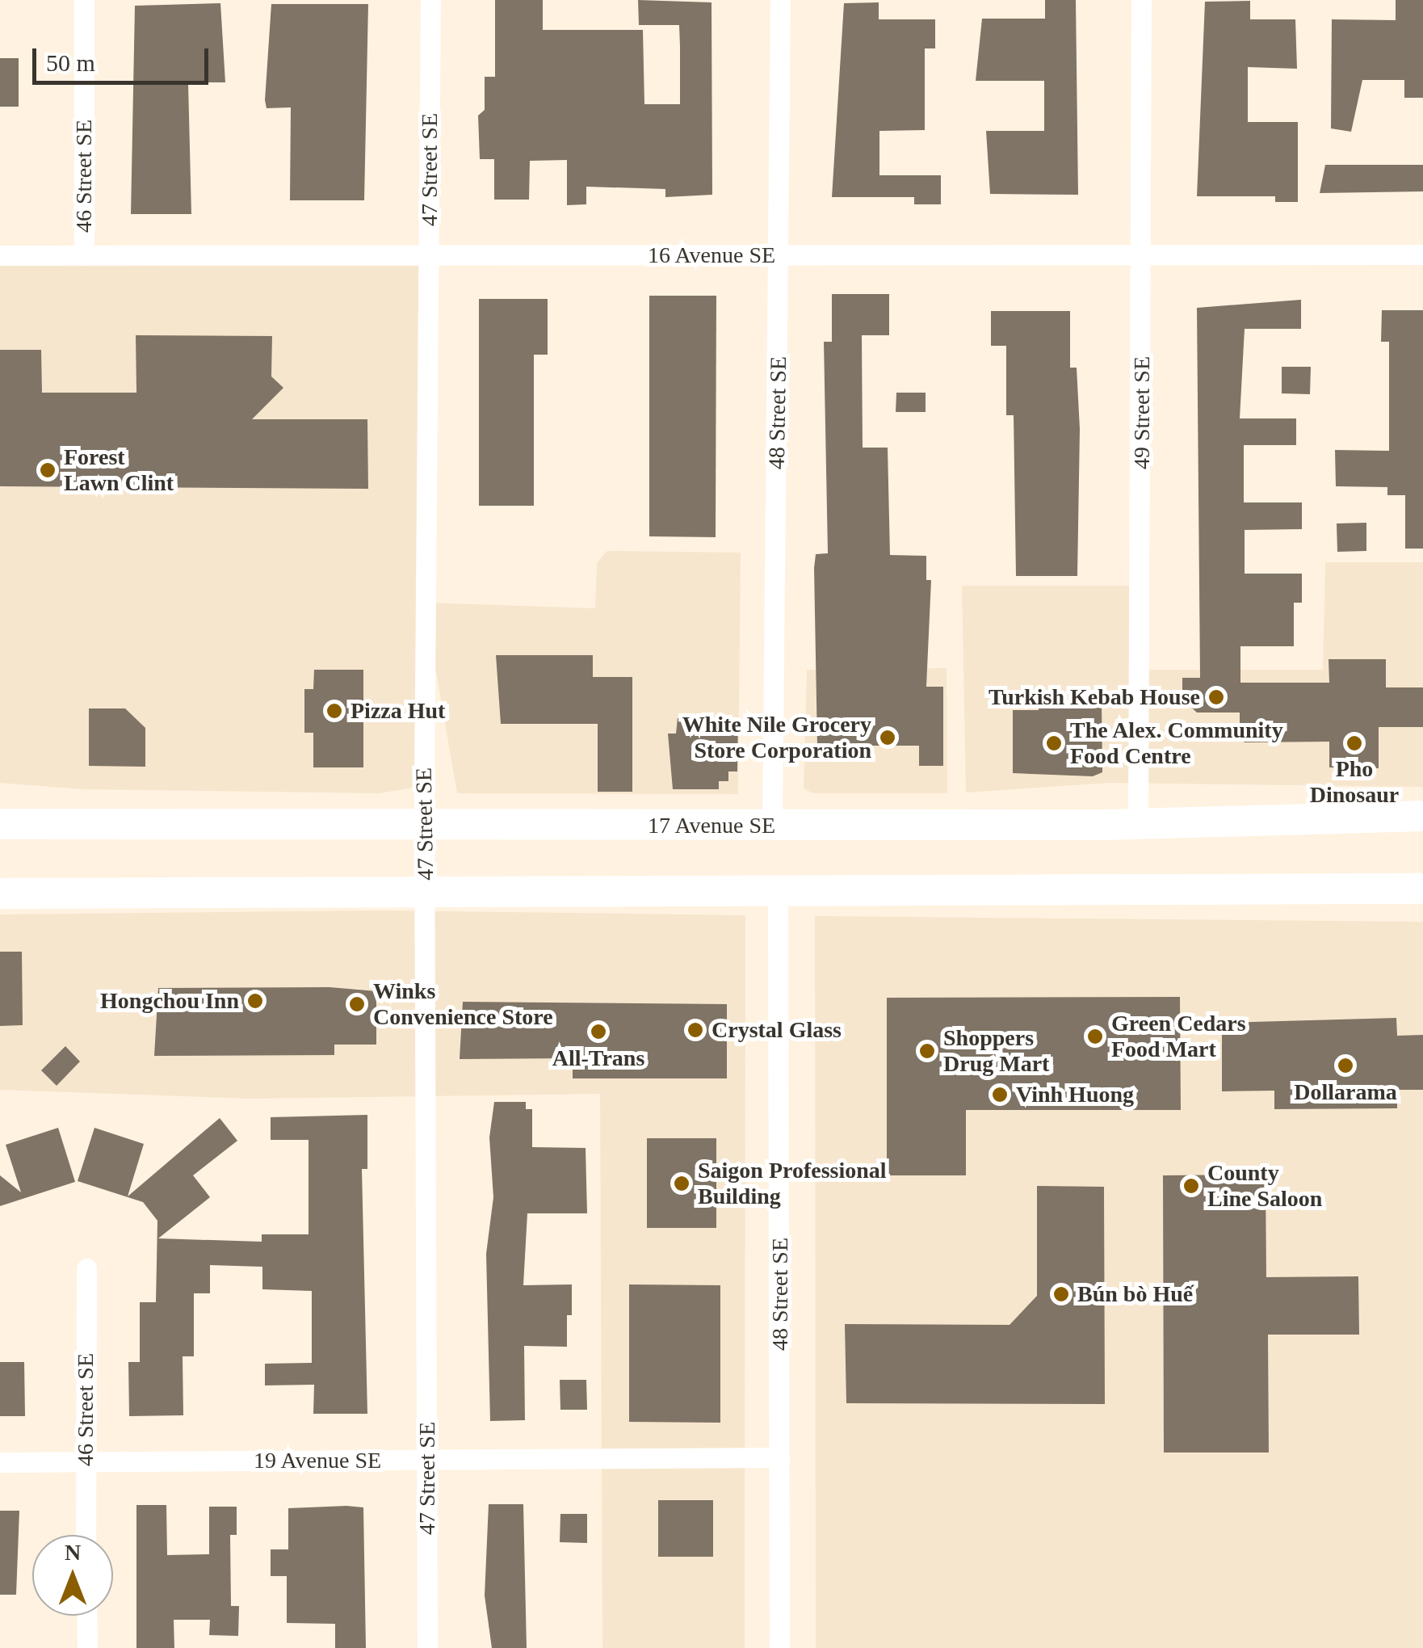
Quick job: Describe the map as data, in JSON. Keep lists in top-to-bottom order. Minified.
{"streets":{"main road":["17 Avenue SE"],"street":["47 Street SE","46 Street SE","16 Avenue SE","48 Street SE","49 Street SE","19 Avenue SE"]},"crossings":[["47 Street SE","16 Avenue SE"],["47 Street SE","17 Avenue SE"],["47 Street SE","19 Avenue SE"],["46 Street SE","16 Avenue SE"],["46 Street SE","19 Avenue SE"],["16 Avenue SE","48 Street SE"],["16 Avenue SE","49 Street SE"],["48 Street SE","17 Avenue SE"],["48 Street SE","19 Avenue SE"],["49 Street SE","17 Avenue SE"]],"places":["Forest Lawn Clint","Turkish Kebab House","Pizza Hut","White Nile Grocery Store Corporation","The Alex. Community Food Centre","Pho Dinosaur","Hongchou Inn","Winks Convenience Store","Crystal Glass","All-Trans","Green Cedars Food Mart","Shoppers Drug Mart","Dollarama","Vinh Huong","Saigon Professional Building","County Line Saloon","Bún bò Huế"],"scale_bar":"50 m","north":"top"}
